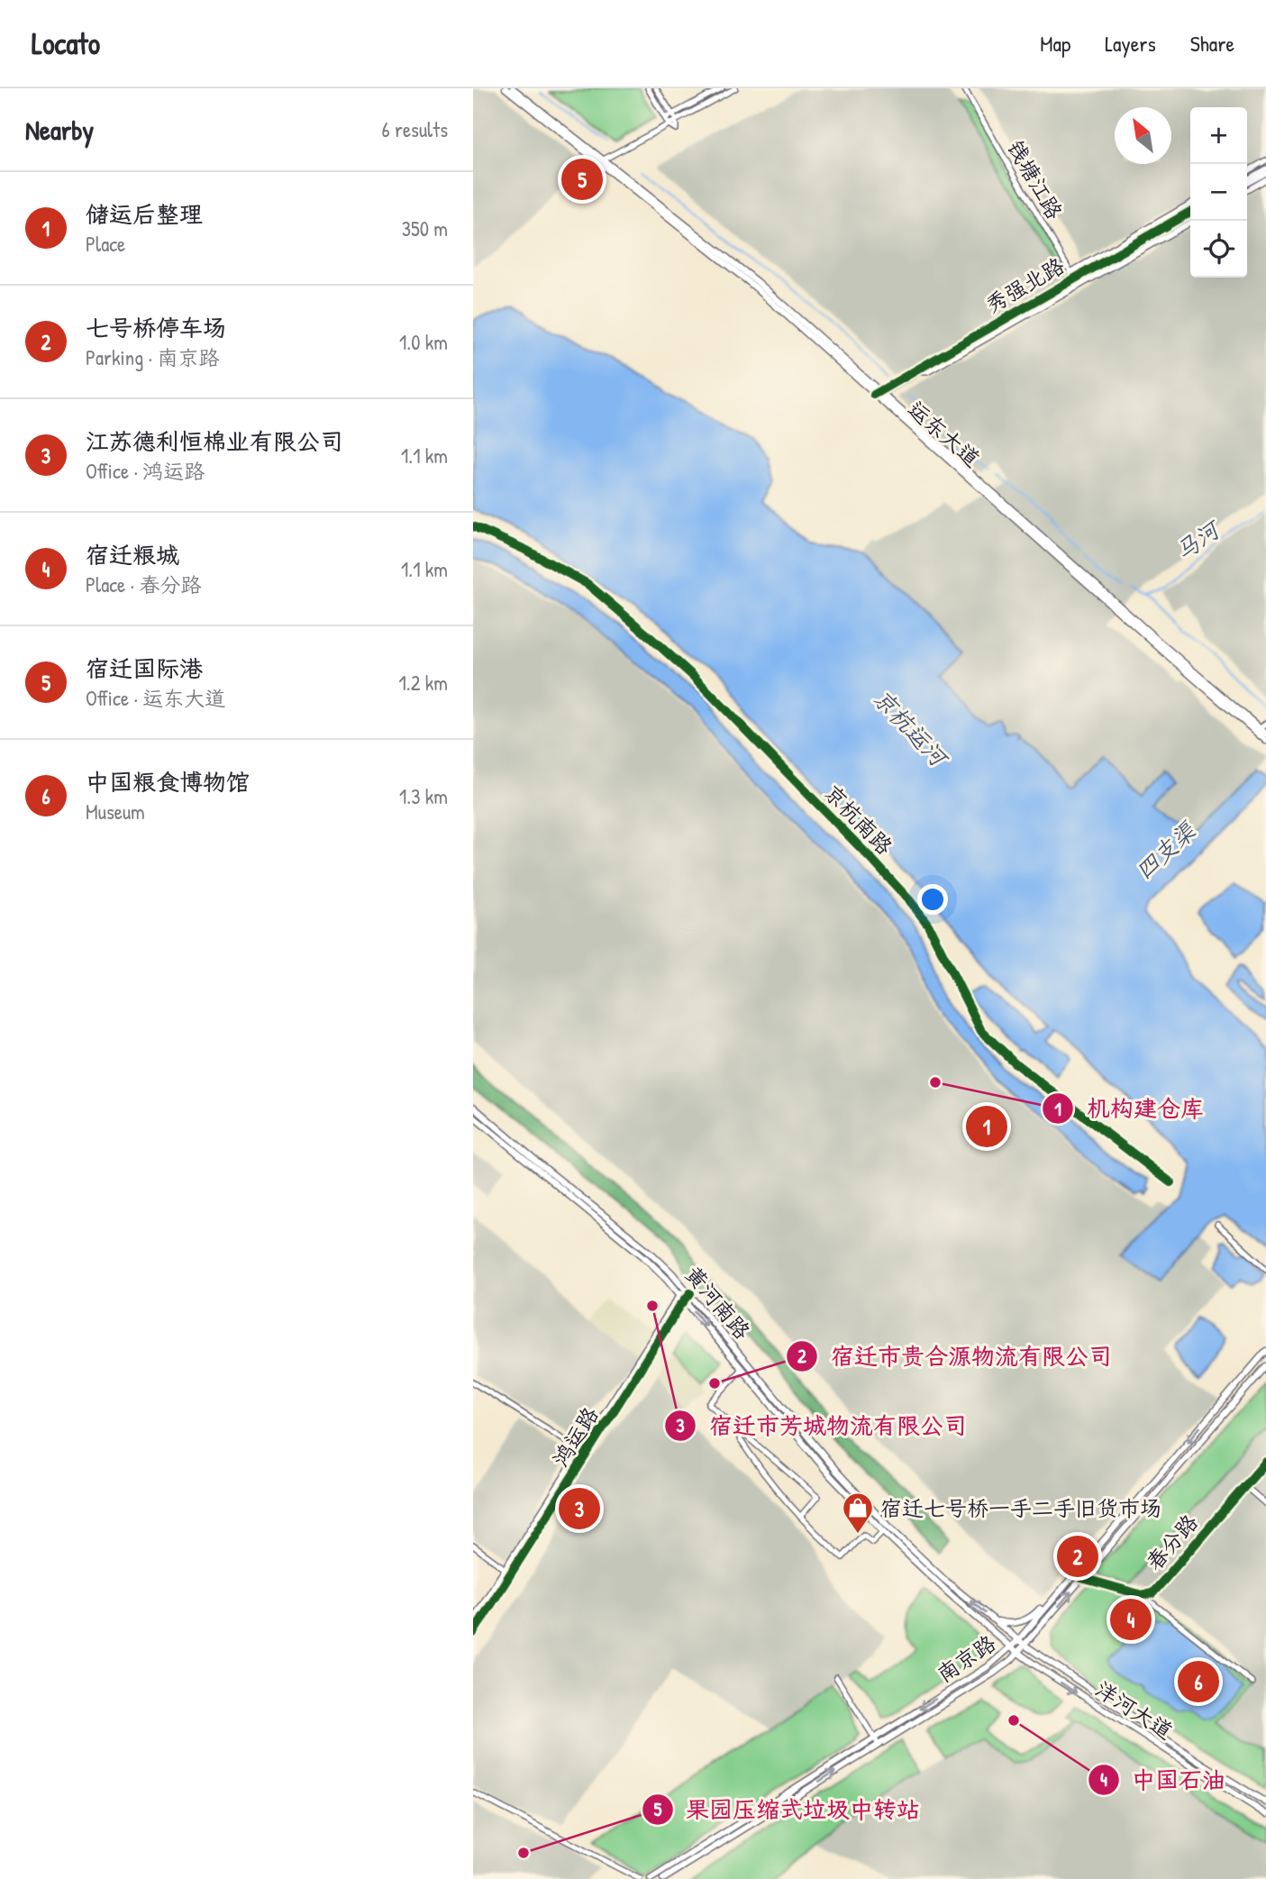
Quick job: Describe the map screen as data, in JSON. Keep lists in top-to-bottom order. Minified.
{"streets":{"main road":["运东大道","黄河南路","南京路","洋河大道"],"street":["钱塘江路","秀强北路","京杭南路","鸿运路","春分路"]},"crossings":[["钱塘江路","秀强北路"],["秀强北路","运东大道"],["黄河南路","鸿运路"],["黄河南路","南京路"],["黄河南路","洋河大道"],["春分路","南京路"],["南京路","洋河大道"]],"water":["马河","京杭运河","四支渠"],"places":{"other":["机构建仓库","宿迁市芳城物流有限公司","宿迁市贵合源物流有限公司","中国石油","果园压缩式垃圾中转站"],"shop":["宿迁七号桥一手二手旧货市场"]},"north":"top left","page":{"header":"Locato","nav":["Map","Layers","Share"],"heading":["Nearby","6 results"],"map_buttons":["+","−"],"pins":["5","1","3","2","4","6"],"list":[{"mark":"1","name":"储运后整理","note":"Place","value":"350 m"},{"mark":"2","name":"七号桥停车场","note":"Parking · 南京路","value":"1.0 km"},{"mark":"3","name":"江苏德利恒棉业有限公司","note":"Office · 鸿运路","value":"1.1 km"},{"mark":"4","name":"宿迁粮城","note":"Place · 春分路","value":"1.1 km"},{"mark":"5","name":"宿迁国际港","note":"Office · 运东大道","value":"1.2 km"},{"mark":"6","name":"中国粮食博物馆","note":"Museum","value":"1.3 km"}]}}
